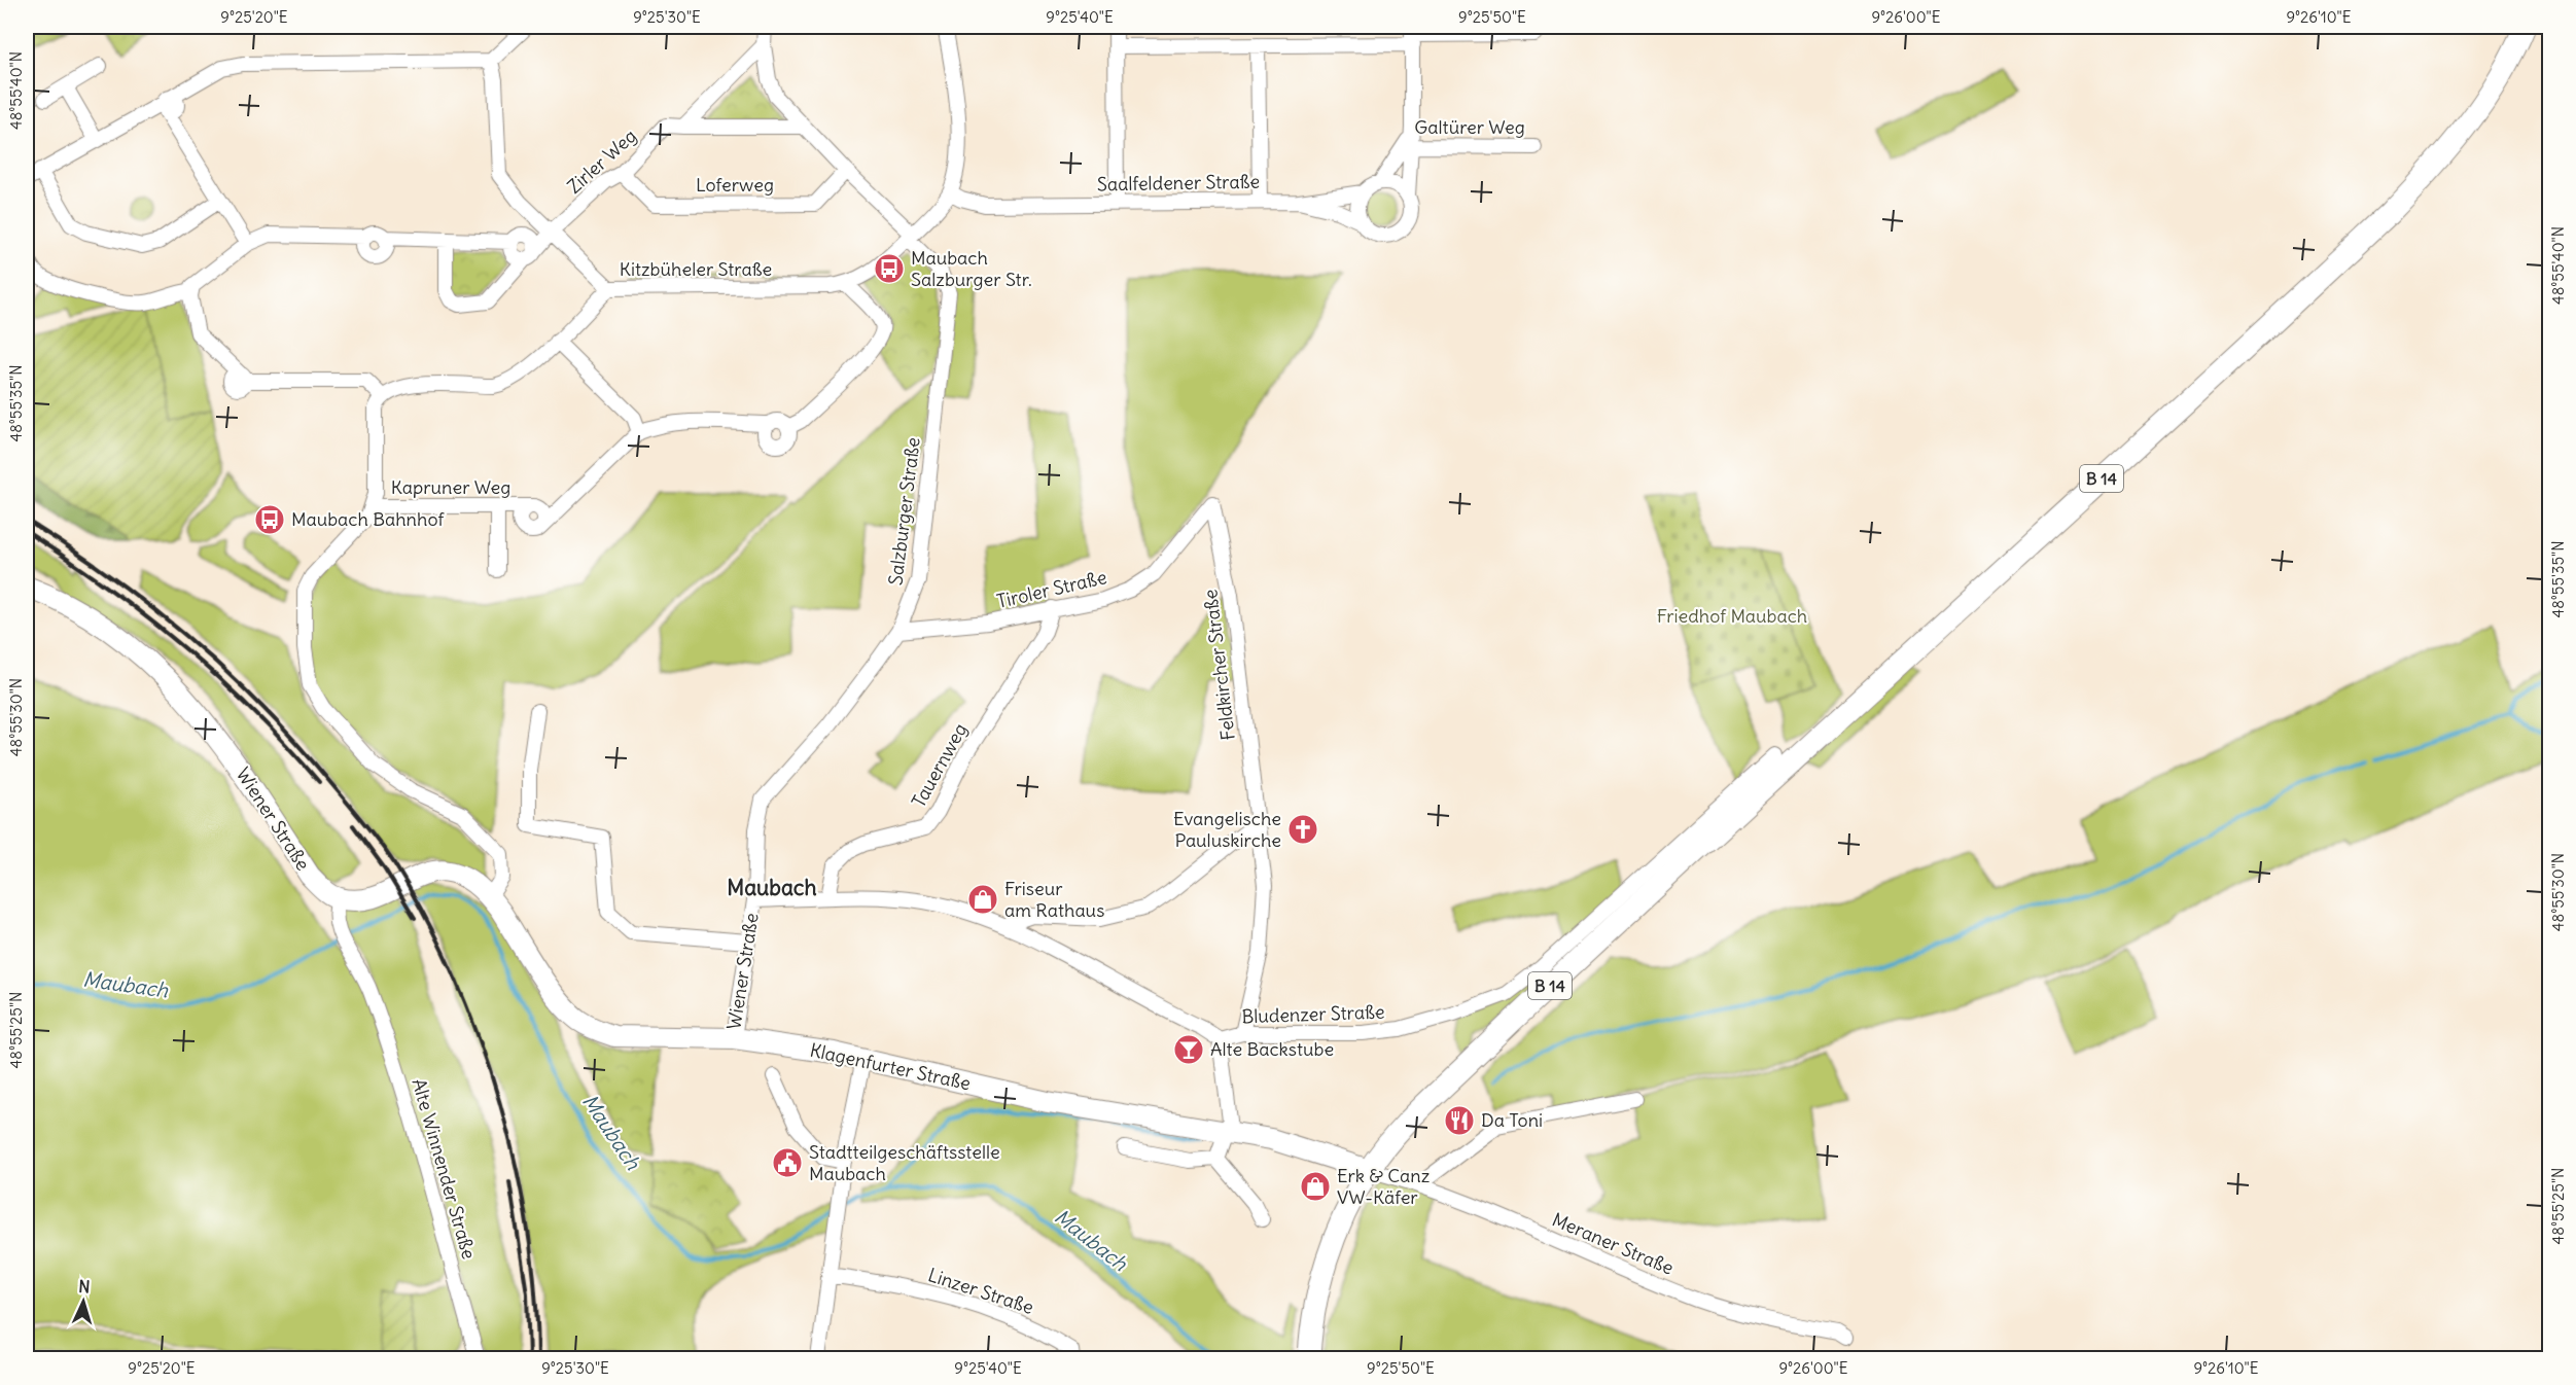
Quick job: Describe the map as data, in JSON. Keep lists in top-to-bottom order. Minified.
{"streets":{"main road":["B 14"],"street":["Galtürer Weg","Zirler Weg","Saalfeldener Straße","Loferweg","Kitzbüheler Straße","Kapruner Weg","Salzburger Straße","Tiroler Straße","Feldkircher Straße","Tauernweg","Wiener Straße","Bludenzer Straße","Klagenfurter Straße","Alte Winnender Straße","Meraner Straße","Linzer Straße"]},"crossings":[["Zirler Weg","Loferweg"],["Zirler Weg","Salzburger Straße"],["Saalfeldener Straße","Kitzbüheler Straße"],["Loferweg","Salzburger Straße"],["Kitzbüheler Straße","Salzburger Straße"],["B 14","Meraner Straße"],["Salzburger Straße","Tiroler Straße"],["Salzburger Straße","Wiener Straße"],["Tiroler Straße","Feldkircher Straße"],["Tiroler Straße","Tauernweg"],["Feldkircher Straße","Bludenzer Straße"],["Tauernweg","Wiener Straße"],["Wiener Straße","Bludenzer Straße"],["Wiener Straße","Klagenfurter Straße"],["Wiener Straße","Alte Winnender Straße"]],"districts":["Maubach"],"water":["Maubach"],"parks":["Friedhof Maubach"],"places":{"bus stop":["Maubach Salzburger Str.","Maubach Bahnhof"],"church":["Evangelische Pauluskirche"],"shop":["Friseur am Rathaus","Erk & Canz VW-Käfer"],"bar":["Alte Backstube"],"restaurant":["Da Toni"],"public building":["Stadtteilgeschäftsstelle Maubach"]},"north":"top","coordinates":["9°25'20\"E","9°25'30\"E","9°25'40\"E","9°25'50\"E","9°26'00\"E","9°26'10\"E","48°55'40\"N","48°55'35\"N","48°55'30\"N","48°55'25\"N"]}
